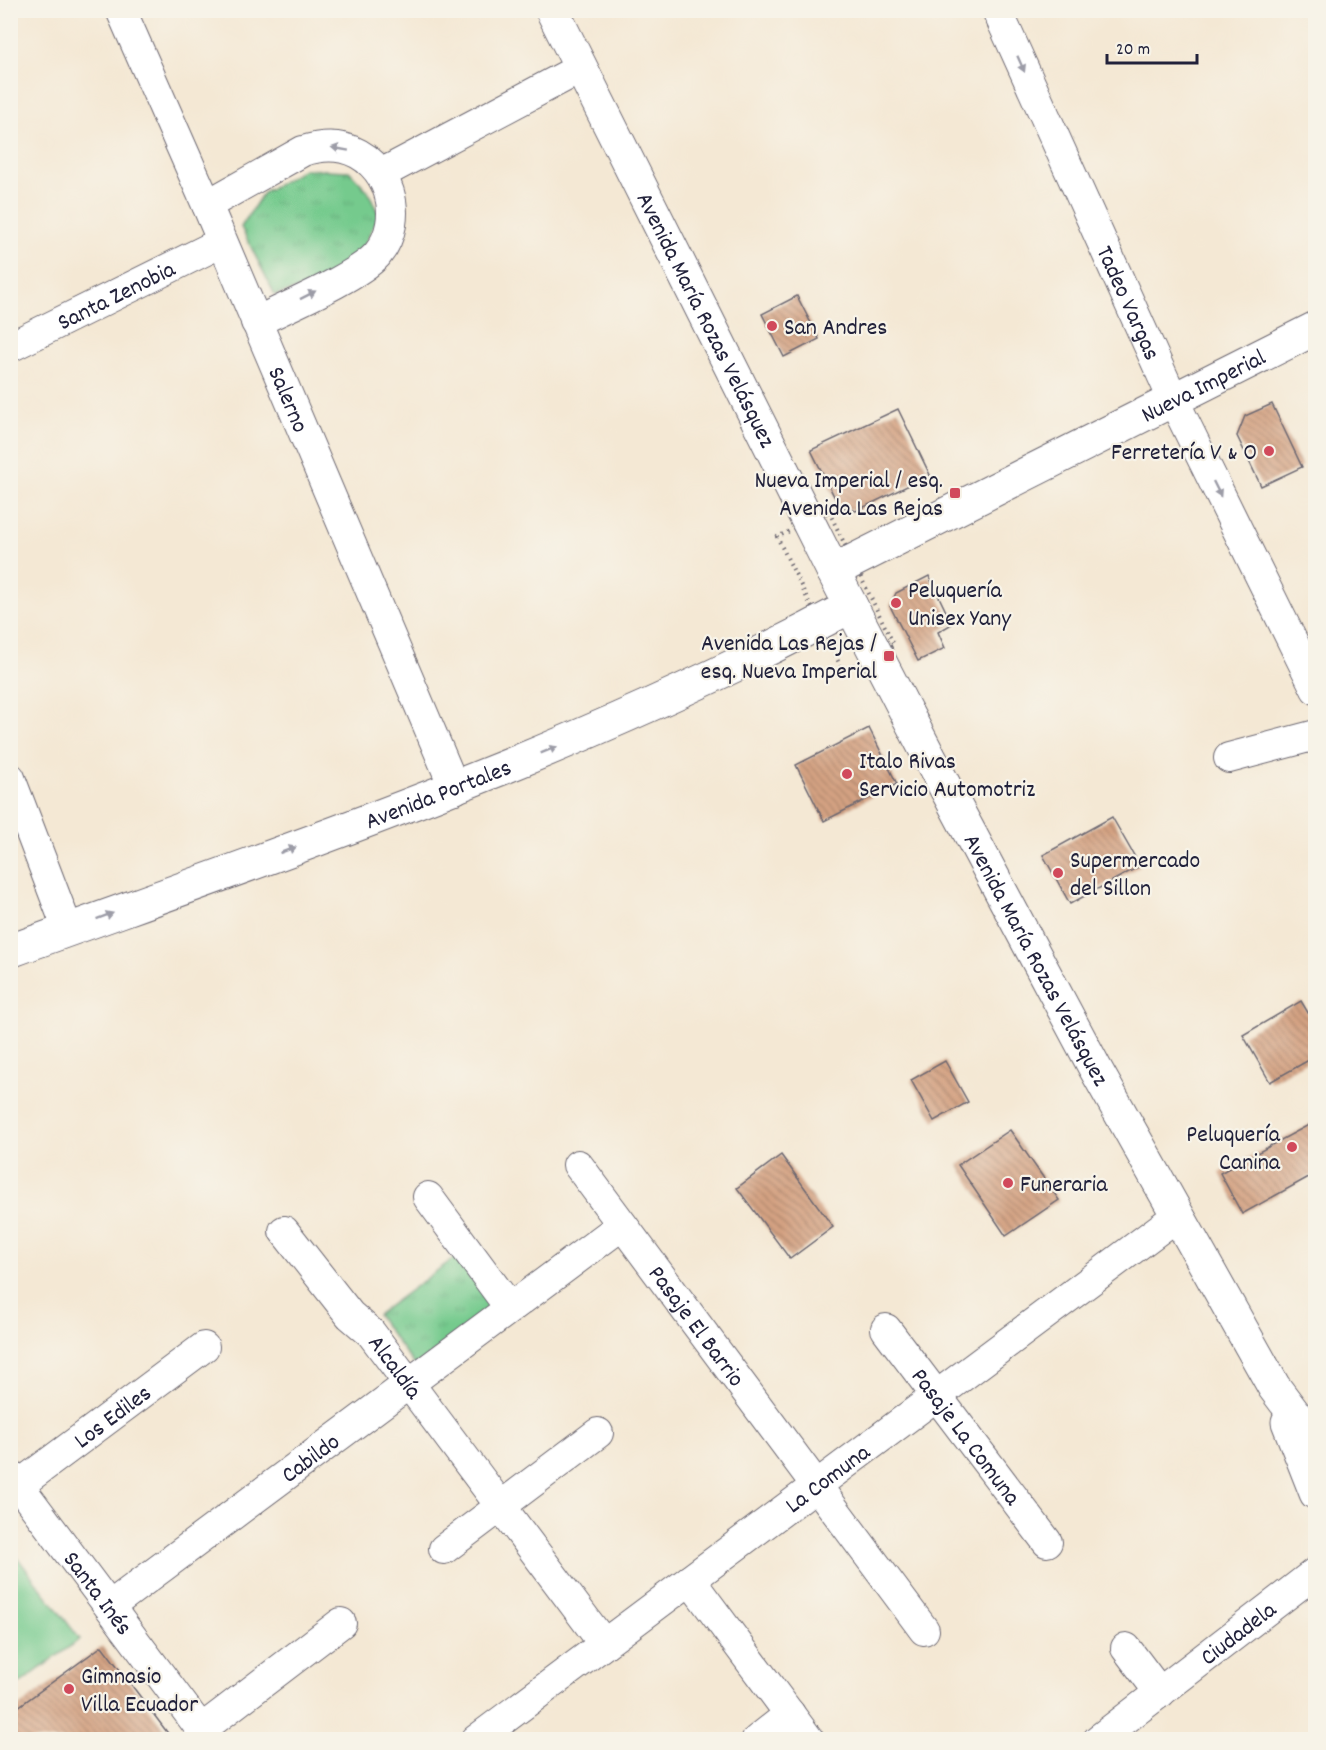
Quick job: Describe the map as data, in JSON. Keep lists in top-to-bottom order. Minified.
{"streets":{"main road":["Avenida María Rozas Velásquez","Nueva Imperial","Avenida Portales"],"street":["Santa Zenobia","Tadeo Vargas","Salerno","Pasaje El Barrio","Alcaldía","Los Ediles","Pasaje La Comuna","Cabildo","La Comuna","Santa Inés","Ciudadela"]},"crossings":[["Santa Zenobia","Salerno"],["Tadeo Vargas","Nueva Imperial"],["Avenida María Rozas Velásquez","Nueva Imperial"],["Avenida María Rozas Velásquez","Avenida Portales"],["Avenida María Rozas Velásquez","La Comuna"],["Salerno","Avenida Portales"],["Pasaje El Barrio","Cabildo"],["Pasaje El Barrio","La Comuna"],["Alcaldía","Cabildo"],["Alcaldía","La Comuna"],["Los Ediles","Santa Inés"],["Pasaje La Comuna","La Comuna"],["Cabildo","Santa Inés"]],"one_way":["Tadeo Vargas","Avenida Portales"],"places":{"other":["San Andres","Ferretería V & O","Peluquería Unisex Yany","Italo Rivas Servicio Automotriz","Supermercado del Sillon","Peluquería Canina","Funeraria","Gimnasio Villa Ecuador"],"transit":["Nueva Imperial / esq. Avenida Las Rejas","Avenida Las Rejas / esq. Nueva Imperial"]},"scale_bar":"20 m"}
